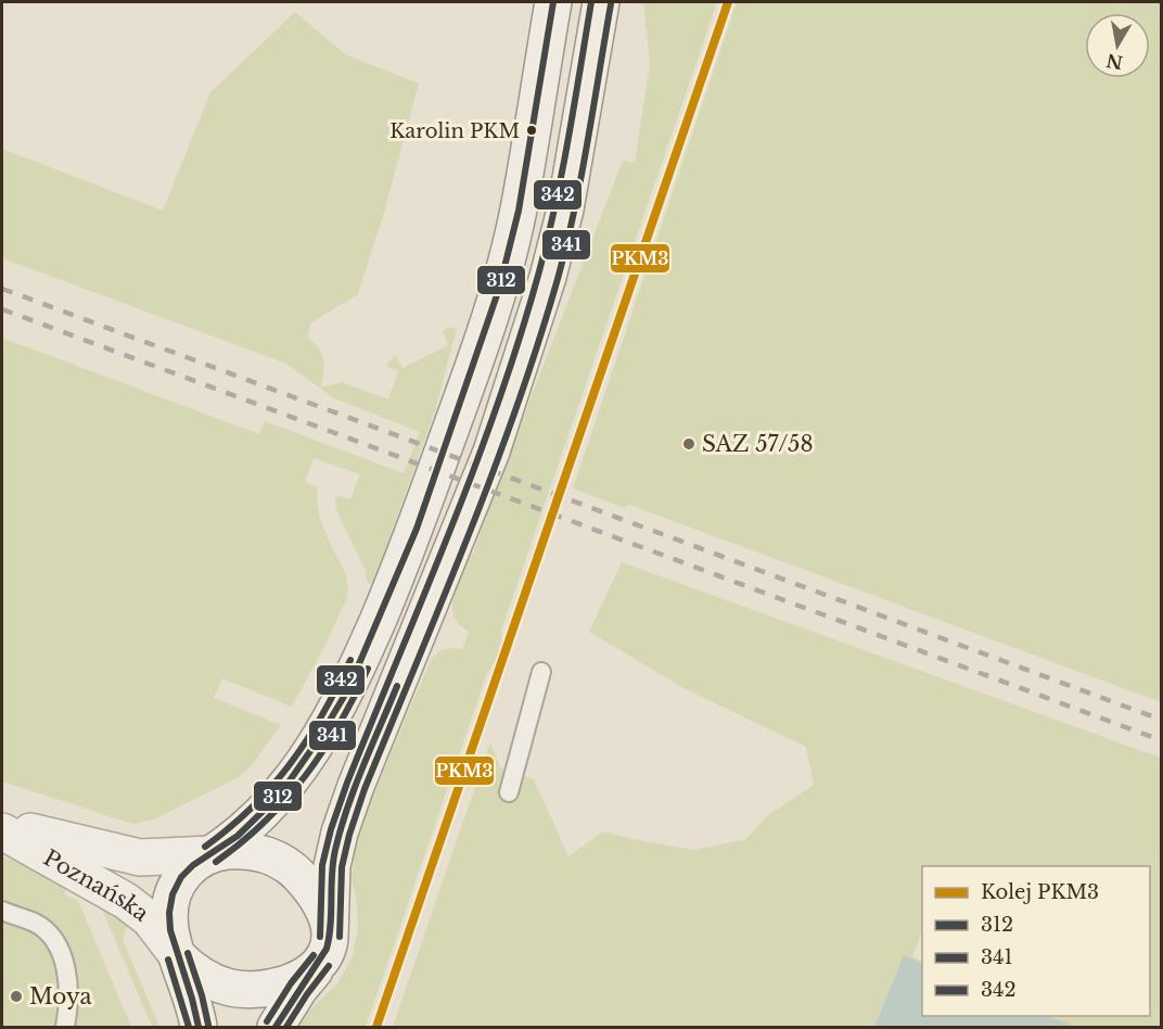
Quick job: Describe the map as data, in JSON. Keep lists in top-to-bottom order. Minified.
{"streets":{"main road":["Poznańska"]},"places":["Karolin PKM","SAZ 57/58","Moya"],"lines":["rail line PKM3","transit line 312","transit line 342","transit line 341"],"legend":["Kolej PKM3","312","341","342"],"north":"bottom"}
